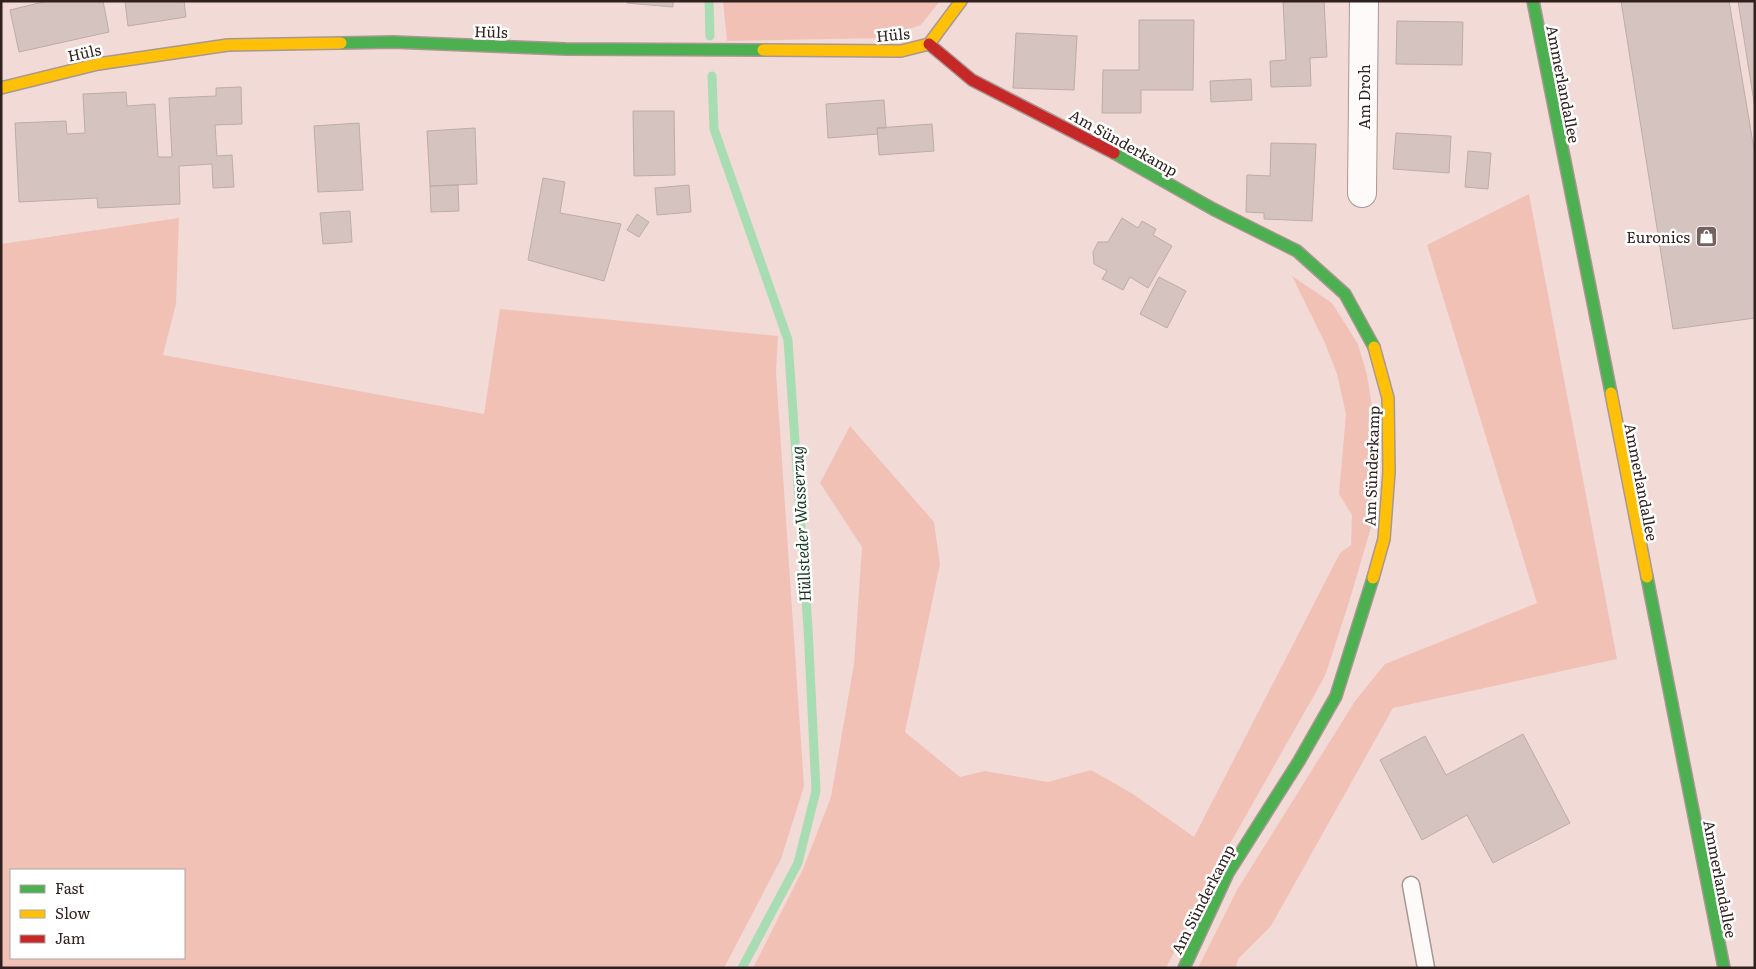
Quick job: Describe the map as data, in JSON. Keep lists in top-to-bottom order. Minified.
{"streets":{"street":["Hüls","Ammerlandallee","Am Droh","Am Sünderkamp"]},"crossings":[["Hüls","Am Sünderkamp"]],"water":["Hüllsteder Wasserzug"],"places":{"shop":["Euronics"]},"legend":["Fast","Slow","Jam"]}
